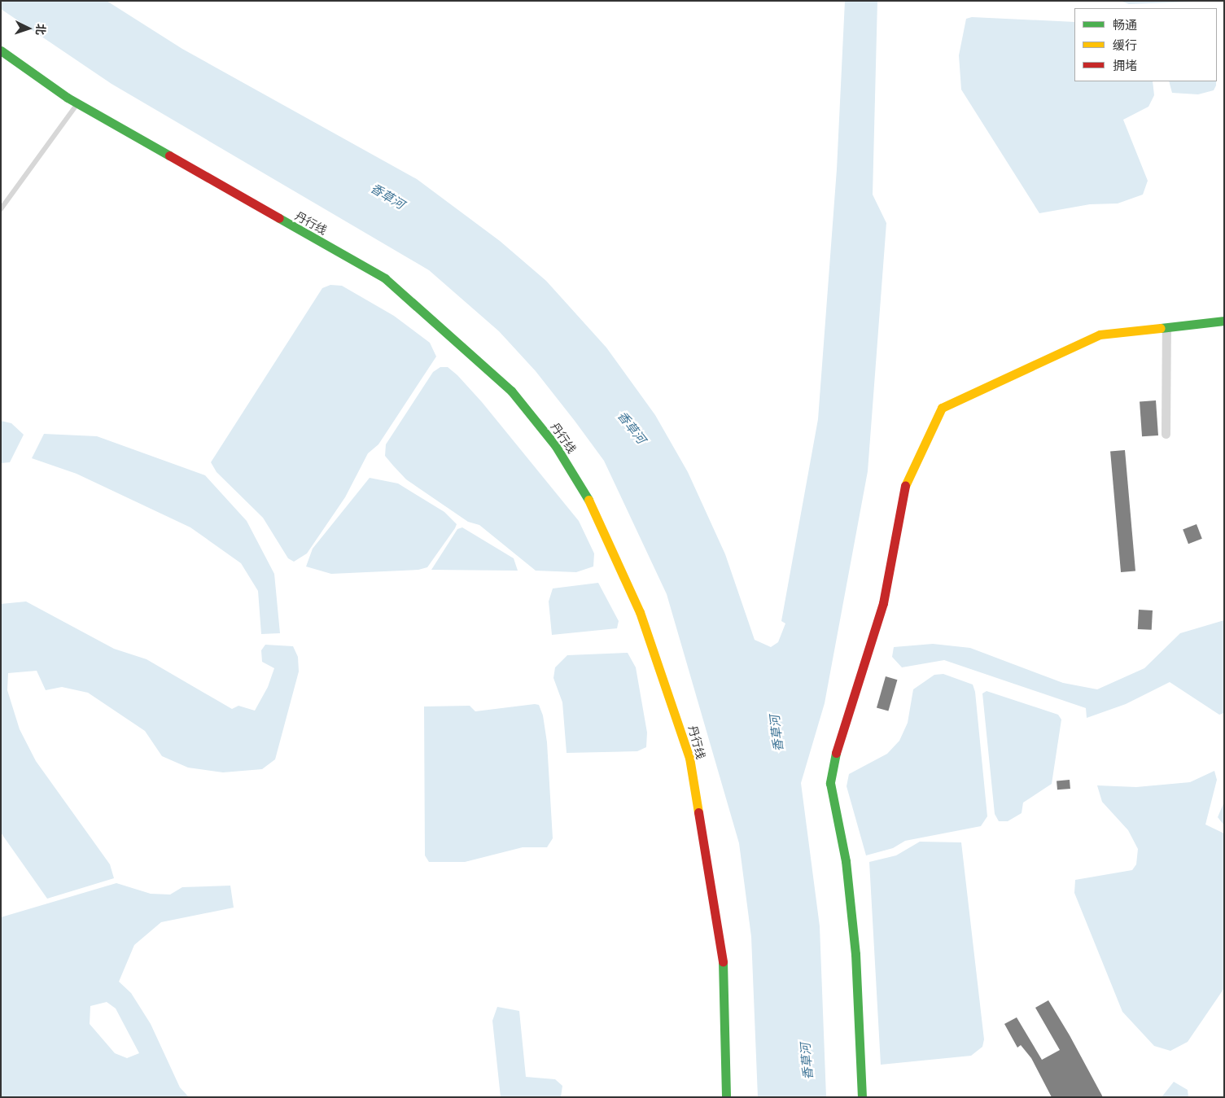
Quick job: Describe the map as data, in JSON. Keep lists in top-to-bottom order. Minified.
{"streets":{"main road":["丹行线"]},"water":["香草河"],"legend":["畅通","缓行","拥堵"],"north":"right"}
